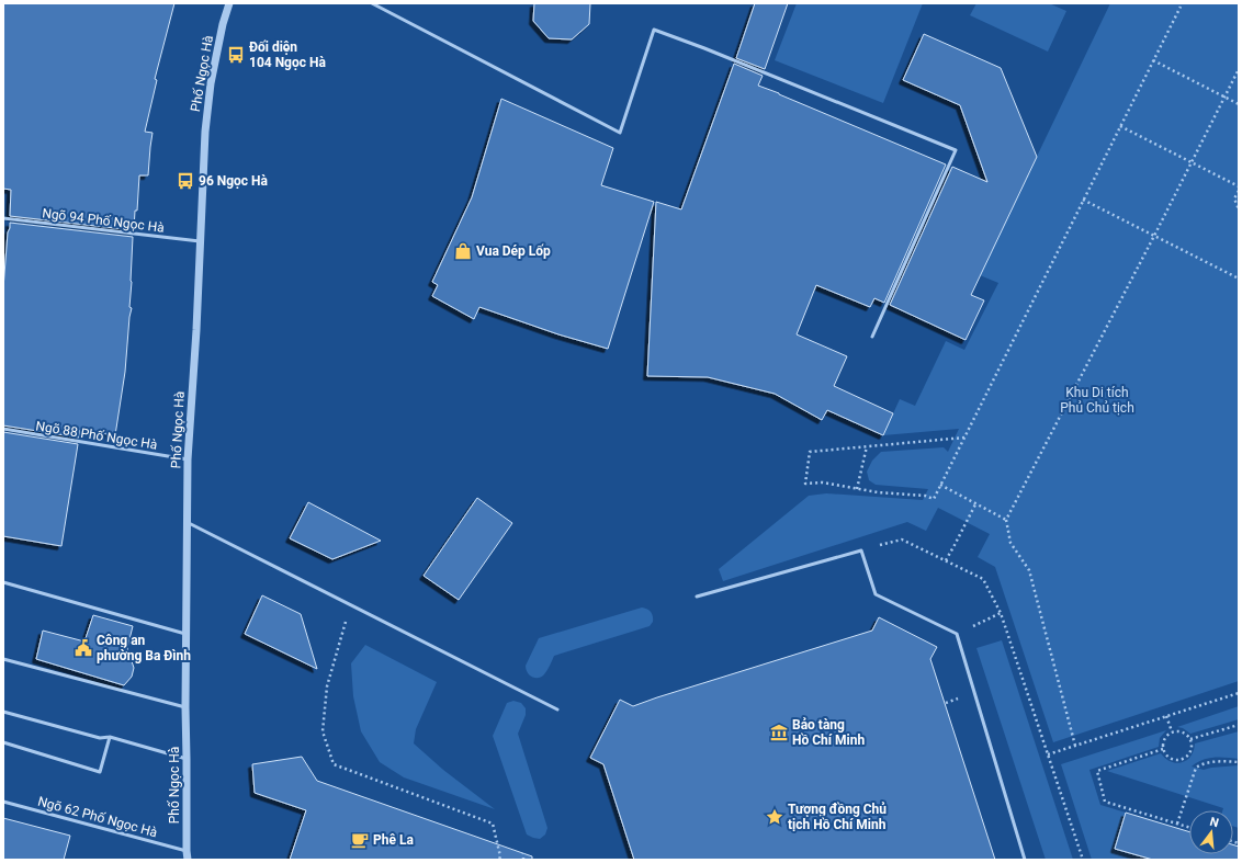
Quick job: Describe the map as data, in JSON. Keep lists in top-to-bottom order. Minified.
{"streets":{"street":["Phố Ngọc Hà"],"lane":["Ngõ 94 Phố Ngọc Hà","Ngõ 88 Phố Ngọc Hà","Ngõ 62 Phố Ngọc Hà"]},"crossings":[["Phố Ngọc Hà","Ngõ 94 Phố Ngọc Hà"],["Phố Ngọc Hà","Ngõ 88 Phố Ngọc Hà"],["Phố Ngọc Hà","Ngõ 62 Phố Ngọc Hà"]],"parks":["Khu Di tích Phủ Chủ tịch"],"places":{"bus stop":["Đối diện 104 Ngọc Hà","96 Ngọc Hà"],"shop":["Vua Dép Lốp"],"public building":["Công an phường Ba Đình"],"museum":["Bảo tàng Hồ Chí Minh"],"place":["Tượng đồng Chủ tịch Hồ Chí Minh"],"cafe":["Phê La"]},"north":"top"}
